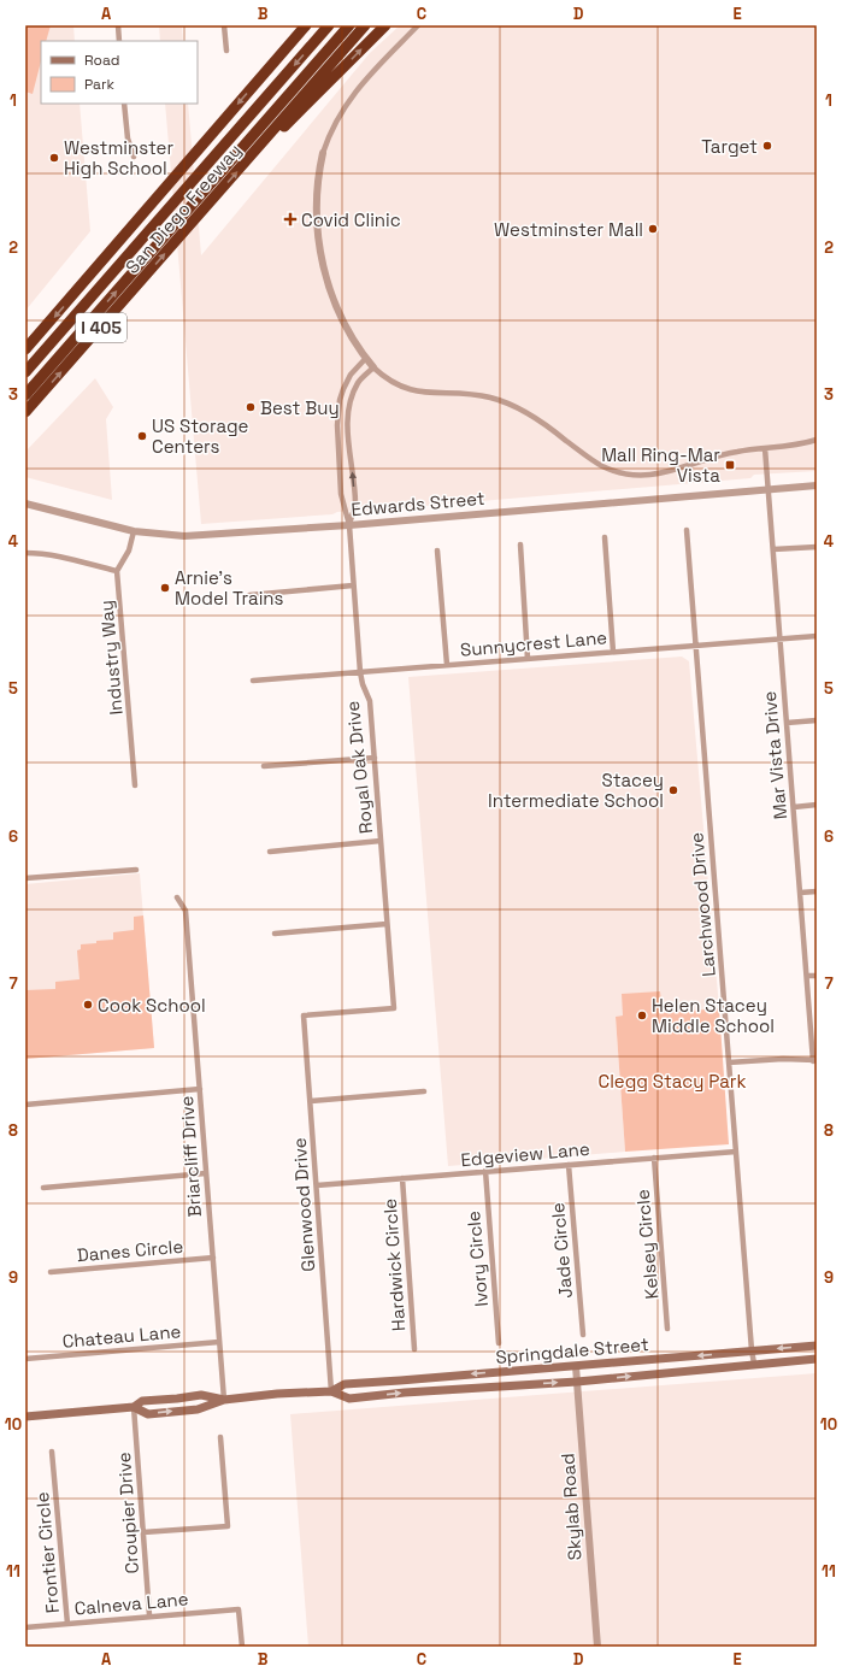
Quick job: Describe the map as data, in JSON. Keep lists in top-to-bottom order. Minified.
{"streets":{"highway":["San Diego Freeway","I 405"],"main road":["Springdale Street"],"street":["Edwards Street","Sunnycrest Lane","Industry Way","Mar Vista Drive","Royal Oak Drive","Larchwood Drive","Edgeview Lane","Briarcliff Drive","Glenwood Drive","Kelsey Circle","Danes Circle","Jade Circle","Ivory Circle","Hardwick Circle","Chateau Lane","Skylab Road","Croupier Drive","Frontier Circle","Calneva Lane"]},"crossings":[["Edwards Street","Mar Vista Drive"],["Edwards Street","Royal Oak Drive"],["Sunnycrest Lane","Mar Vista Drive"],["Sunnycrest Lane","Royal Oak Drive"],["Sunnycrest Lane","Larchwood Drive"],["Royal Oak Drive","Glenwood Drive"],["Larchwood Drive","Edgeview Lane"],["Larchwood Drive","Springdale Street"],["Edgeview Lane","Glenwood Drive"],["Edgeview Lane","Kelsey Circle"],["Edgeview Lane","Jade Circle"],["Edgeview Lane","Ivory Circle"],["Edgeview Lane","Hardwick Circle"],["Briarcliff Drive","Danes Circle"],["Briarcliff Drive","Chateau Lane"],["Briarcliff Drive","Springdale Street"],["Glenwood Drive","Springdale Street"],["Springdale Street","Skylab Road"],["Springdale Street","Croupier Drive"],["Croupier Drive","Calneva Lane"],["Frontier Circle","Calneva Lane"]],"parks":["Clegg Stacy Park"],"places":{"other":["Target","Westminster High School","Westminster Mall","Best Buy","US Storage Centers","Arnie's Model Trains","Stacey Intermediate School","Cook School","Helen Stacey Middle School"],"health":["Covid Clinic"],"transit":["Mall Ring-Mar Vista"]},"legend":["Road","Park"],"grid":{"columns":["A","B","C","D","E"],"rows":["1","2","3","4","5","6","7","8","9","10","11"]}}
